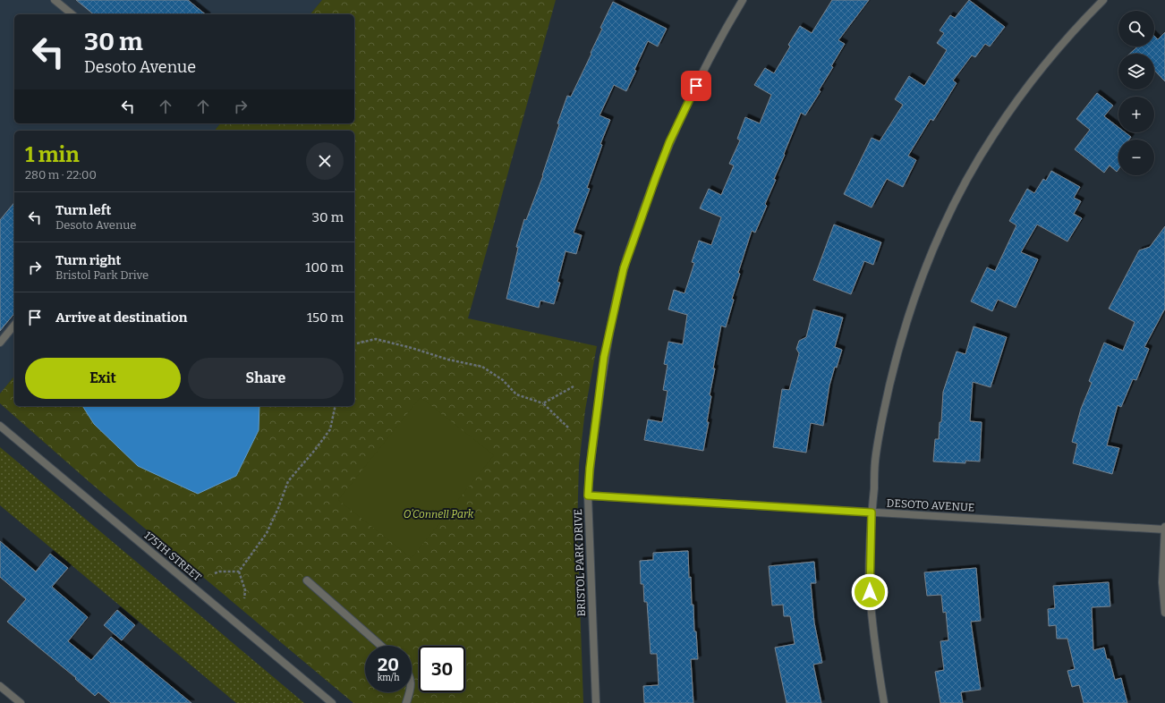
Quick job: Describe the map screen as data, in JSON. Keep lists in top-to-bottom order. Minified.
{"streets":{"street":["DESOTO AVENUE","175TH STREET","BRISTOL PARK DRIVE"]},"crossings":[["DESOTO AVENUE","BRISTOL PARK DRIVE"]],"parks":["O’Connell Park"],"page":{"map_buttons":["+","−"],"turn":["30 m","Desoto Avenue"],"heading":["1 min","280 m · 22:00"],"list":[{"name":"Turn left","note":"Desoto Avenue","value":"30 m"},{"name":"Turn right","note":"Bristol Park Drive","value":"100 m"},{"name":"Arrive at destination","value":"150 m"}],"buttons":["Exit","Share"],"speed":"20 km/h","limit":"30"}}
